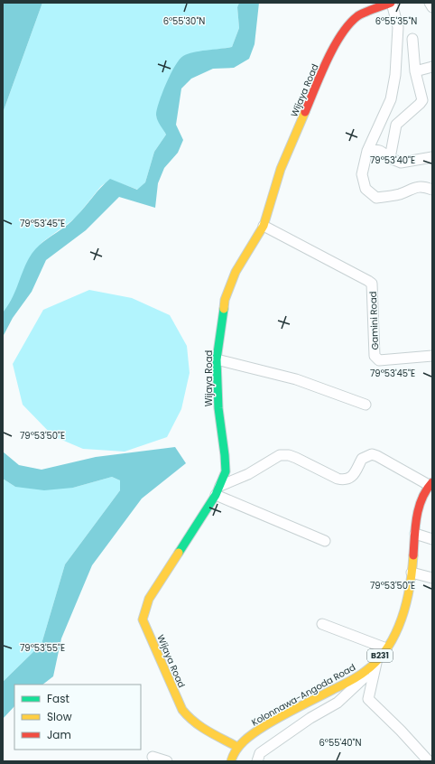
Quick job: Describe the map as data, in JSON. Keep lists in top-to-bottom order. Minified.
{"streets":{"street":["Wijaya Road","Gamini Road","B231","Kolonnawa-Angoda Road"]},"crossings":[["Wijaya Road","Gamini Road"],["Wijaya Road","Kolonnawa-Angoda Road"]],"legend":["Fast","Slow","Jam"],"coordinates":["6°55'30\"N","6°55'35\"N","79°53'40\"E","79°53'45\"E","79°53'50\"E","79°53'55\"E","6°55'40\"N"]}
